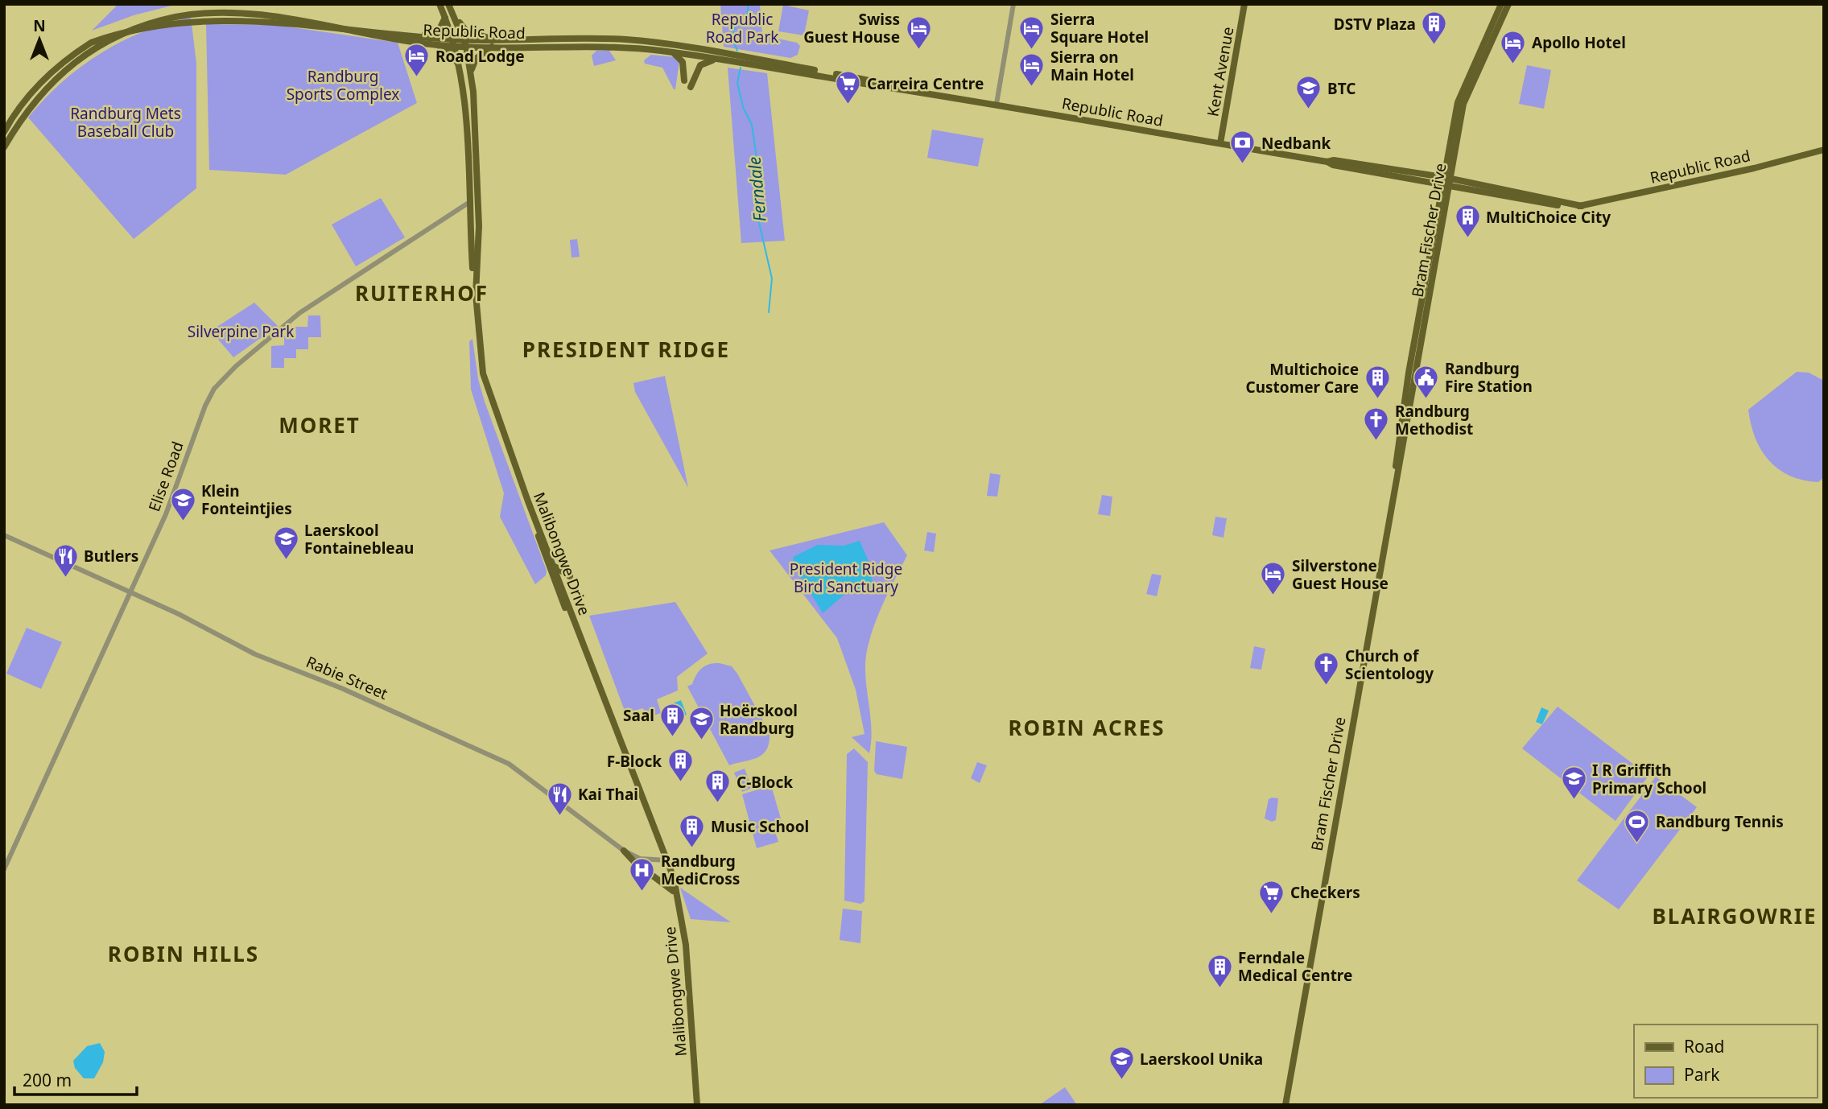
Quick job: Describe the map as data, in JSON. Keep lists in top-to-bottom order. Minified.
{"streets":{"main road":["Republic Road","Kent Avenue","Bram Fischer Drive","Malibongwe Drive"],"street":["Elise Road","Rabie Street"]},"crossings":[["Republic Road","Kent Avenue"],["Republic Road","Bram Fischer Drive"],["Republic Road","Malibongwe Drive"],["Elise Road","Malibongwe Drive"],["Elise Road","Rabie Street"],["Malibongwe Drive","Rabie Street"]],"districts":["RUITERHOF","PRESIDENT RIDGE","MORET","ROBIN ACRES","BLAIRGOWRIE","ROBIN HILLS"],"water":["Ferndale"],"parks":["Republic Road Park","Randburg Sports Complex","Randburg Mets Baseball Club","Silverpine Park","President Ridge Bird Sanctuary"],"places":{"building":["DSTV Plaza","MultiChoice City","Multichoice Customer Care","Saal","F-Block","C-Block","Music School","Ferndale Medical Centre"],"hotel":["Swiss Guest House","Sierra Square Hotel","Apollo Hotel","Road Lodge","Sierra on Main Hotel","Silverstone Guest House"],"supermarket":["Carreira Centre","Checkers"],"school or university":["BTC","Klein Fonteintjies","Laerskool Fontainebleau","Hoërskool Randburg","I R Griffith Primary School","Laerskool Unika"],"bank":["Nedbank"],"public building":["Randburg Fire Station"],"church":["Randburg Methodist","Church of Scientology"],"restaurant":["Butlers","Kai Thai"],"sports":["Randburg Tennis"],"hospital":["Randburg MediCross"]},"legend":["Road","Park"],"scale_bar":"200 m","north":"top"}
